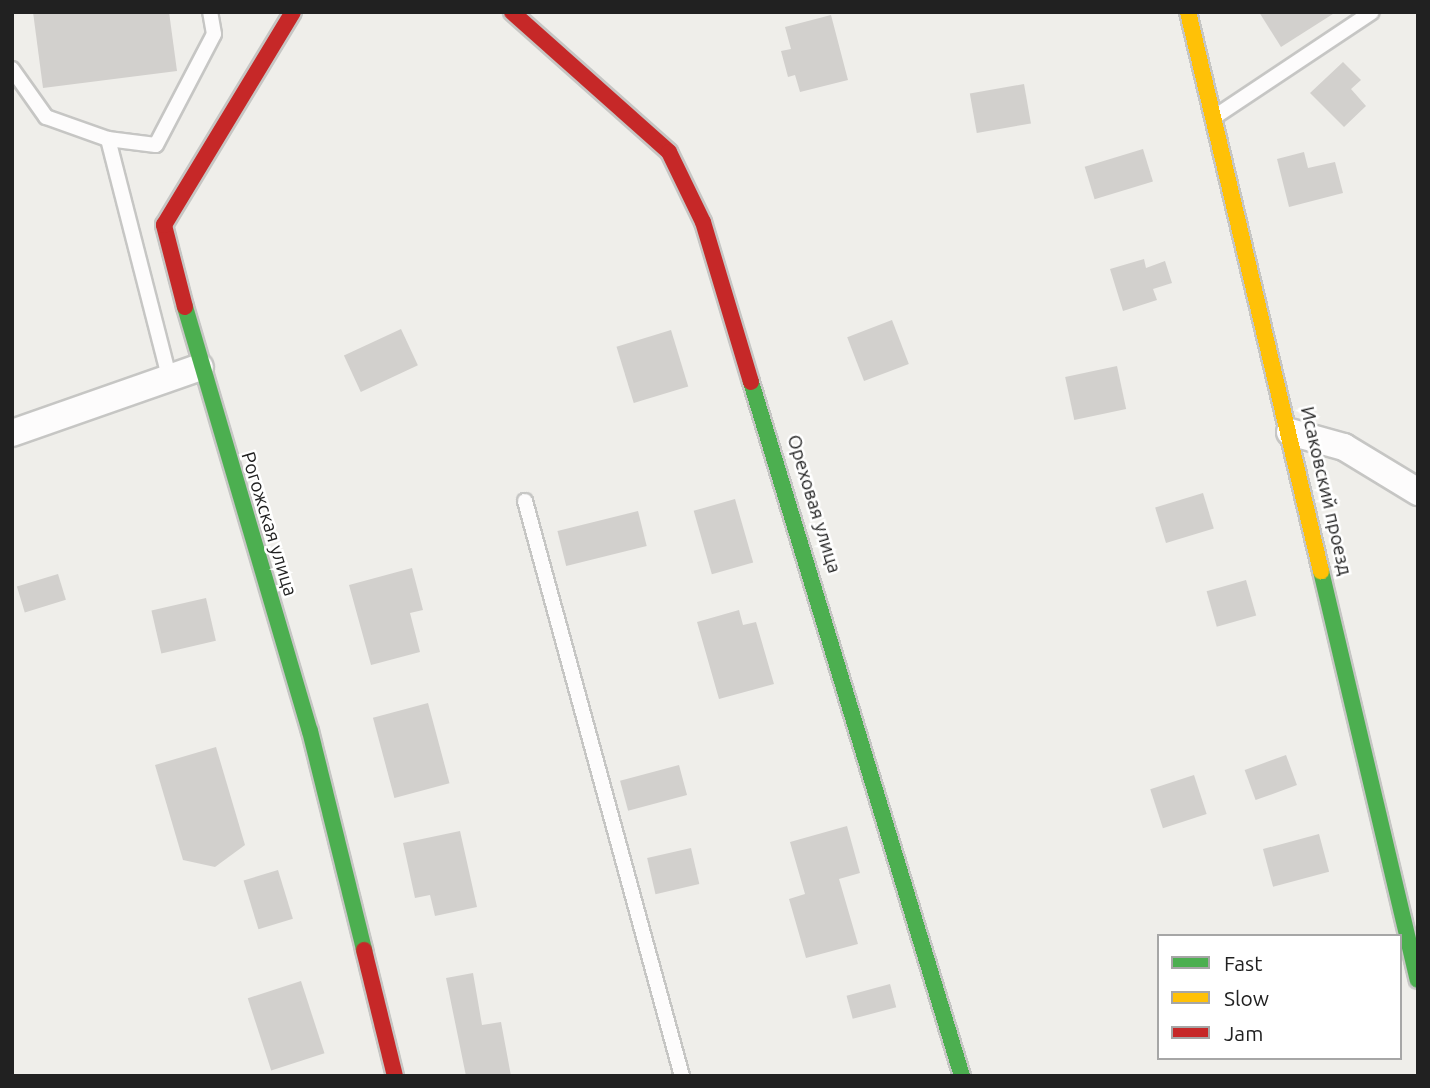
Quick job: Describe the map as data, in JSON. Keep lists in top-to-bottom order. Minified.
{"streets":{"street":["Исаковский проезд","Ореховая улица","Рогожская улица"]},"legend":["Fast","Slow","Jam"]}
